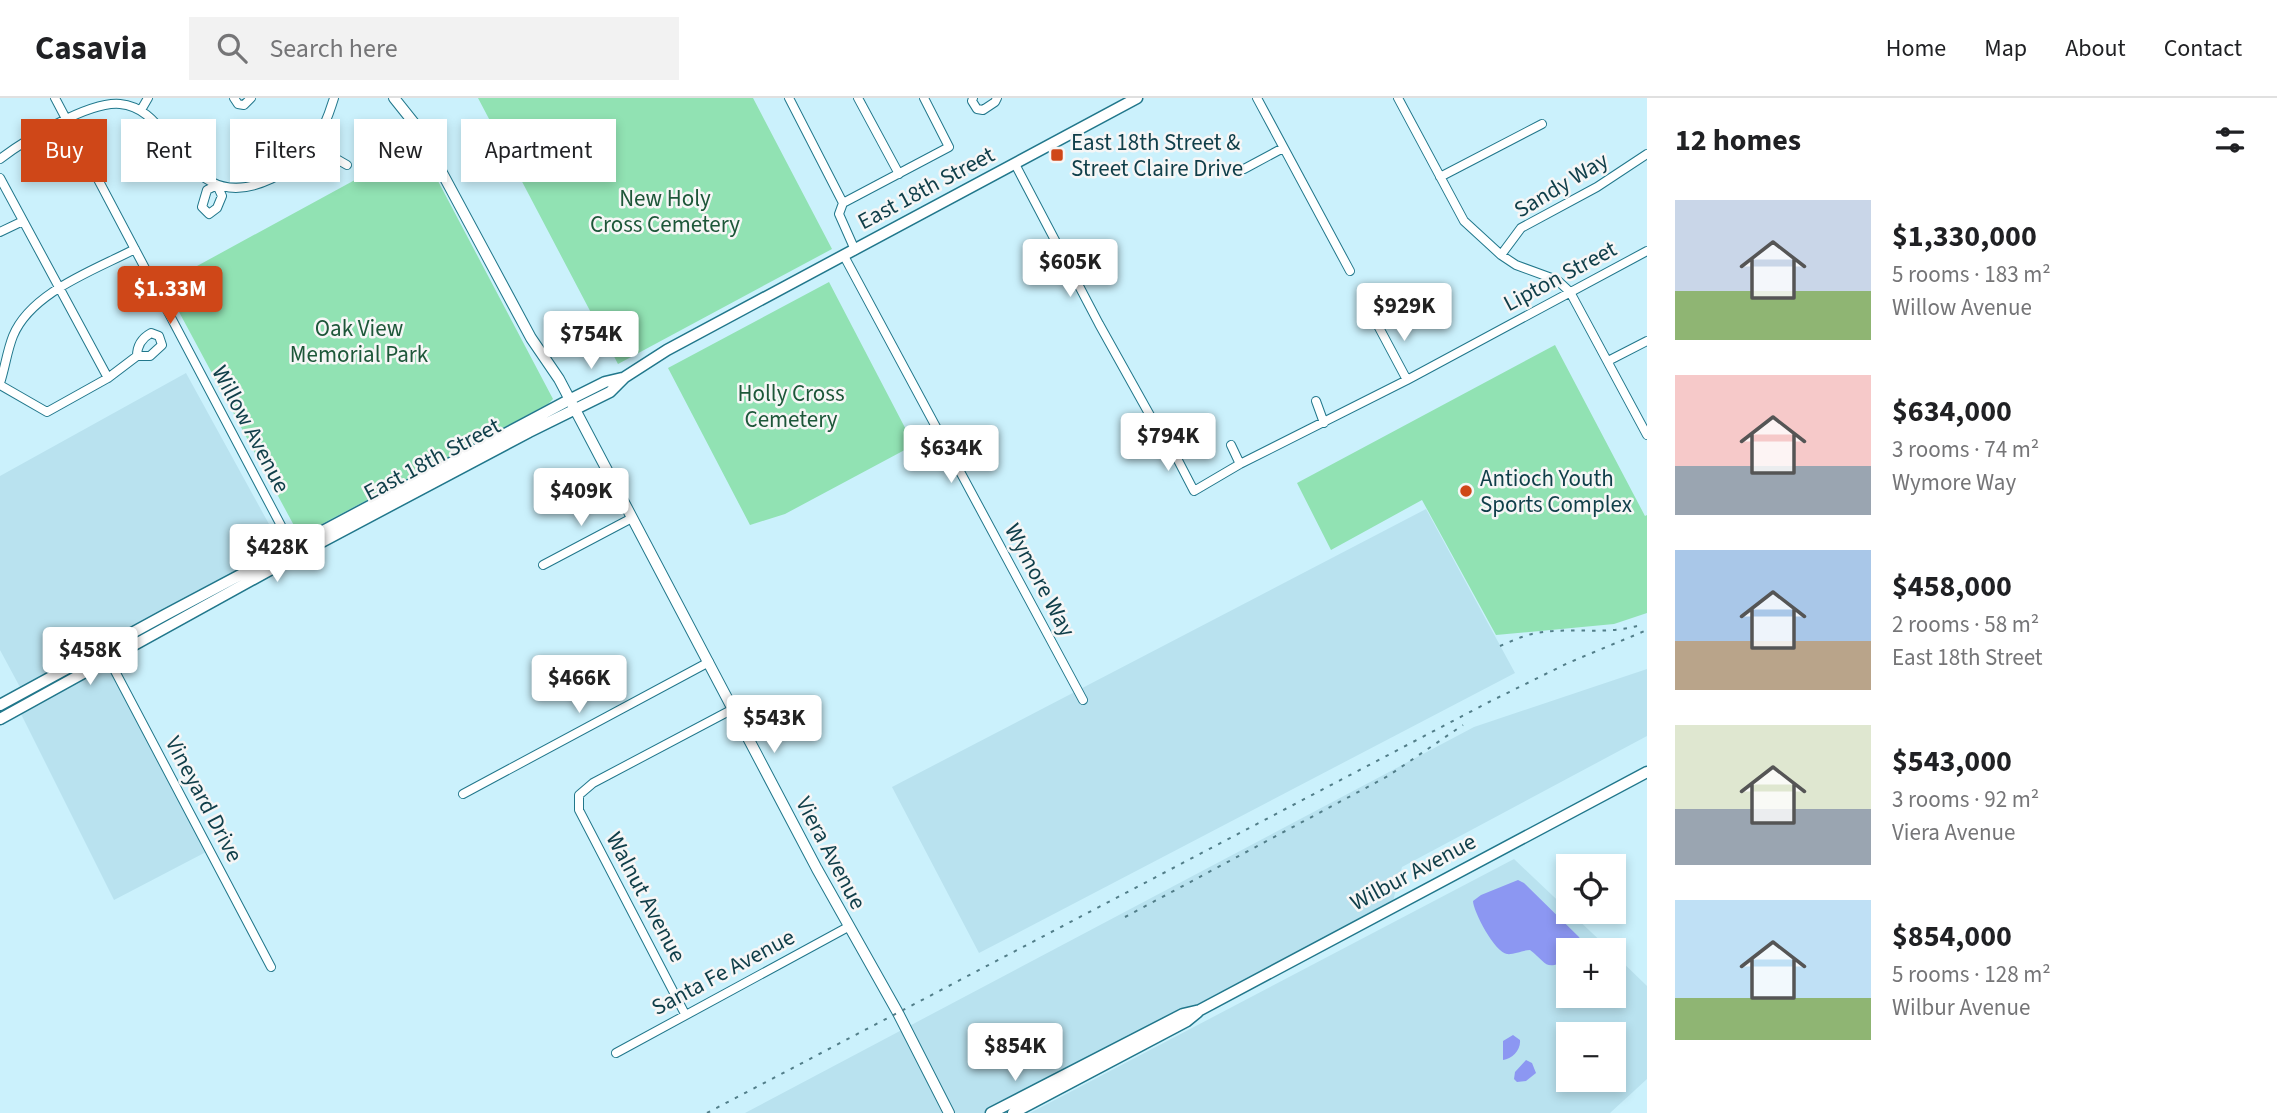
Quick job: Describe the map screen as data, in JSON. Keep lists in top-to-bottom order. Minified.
{"streets":{"main road":["East 18th Street","Wilbur Avenue"],"street":["Sandy Way","Lipton Street","Willow Avenue","Wymore Way","Vineyard Drive","Viera Avenue","Walnut Avenue","Santa Fe Avenue"]},"crossings":[["East 18th Street","Willow Avenue"],["East 18th Street","Wymore Way"],["East 18th Street","Vineyard Drive"],["East 18th Street","Viera Avenue"],["Viera Avenue","Walnut Avenue"],["Viera Avenue","Santa Fe Avenue"],["Walnut Avenue","Santa Fe Avenue"]],"parks":["New Holy Cross Cemetery","Oak View Memorial Park","Holly Cross Cemetery"],"places":{"transit":["East 18th Street & Street Claire Drive"],"other":["Antioch Youth Sports Complex"]},"page":{"header":"Casavia","search":"Search here","nav":["Home","Map","About","Contact"],"heading":"12 homes","chip":["Buy","Rent","Filters","New","Apartment"],"list":[{"name":"$1,330,000","note":"5 rooms · 183 m² · Willow Avenue"},{"name":"$634,000","note":"3 rooms · 74 m² · Wymore Way"},{"name":"$458,000","note":"2 rooms · 58 m² · East 18th Street"},{"name":"$543,000","note":"3 rooms · 92 m² · Viera Avenue"},{"name":"$854,000","note":"5 rooms · 128 m² · Wilbur Avenue"}],"price":["$605K","$1.33M","$929K","$754K","$794K","$634K","$409K","$428K","$458K","$466K","$543K","$854K"],"map_buttons":["+","−"]}}
